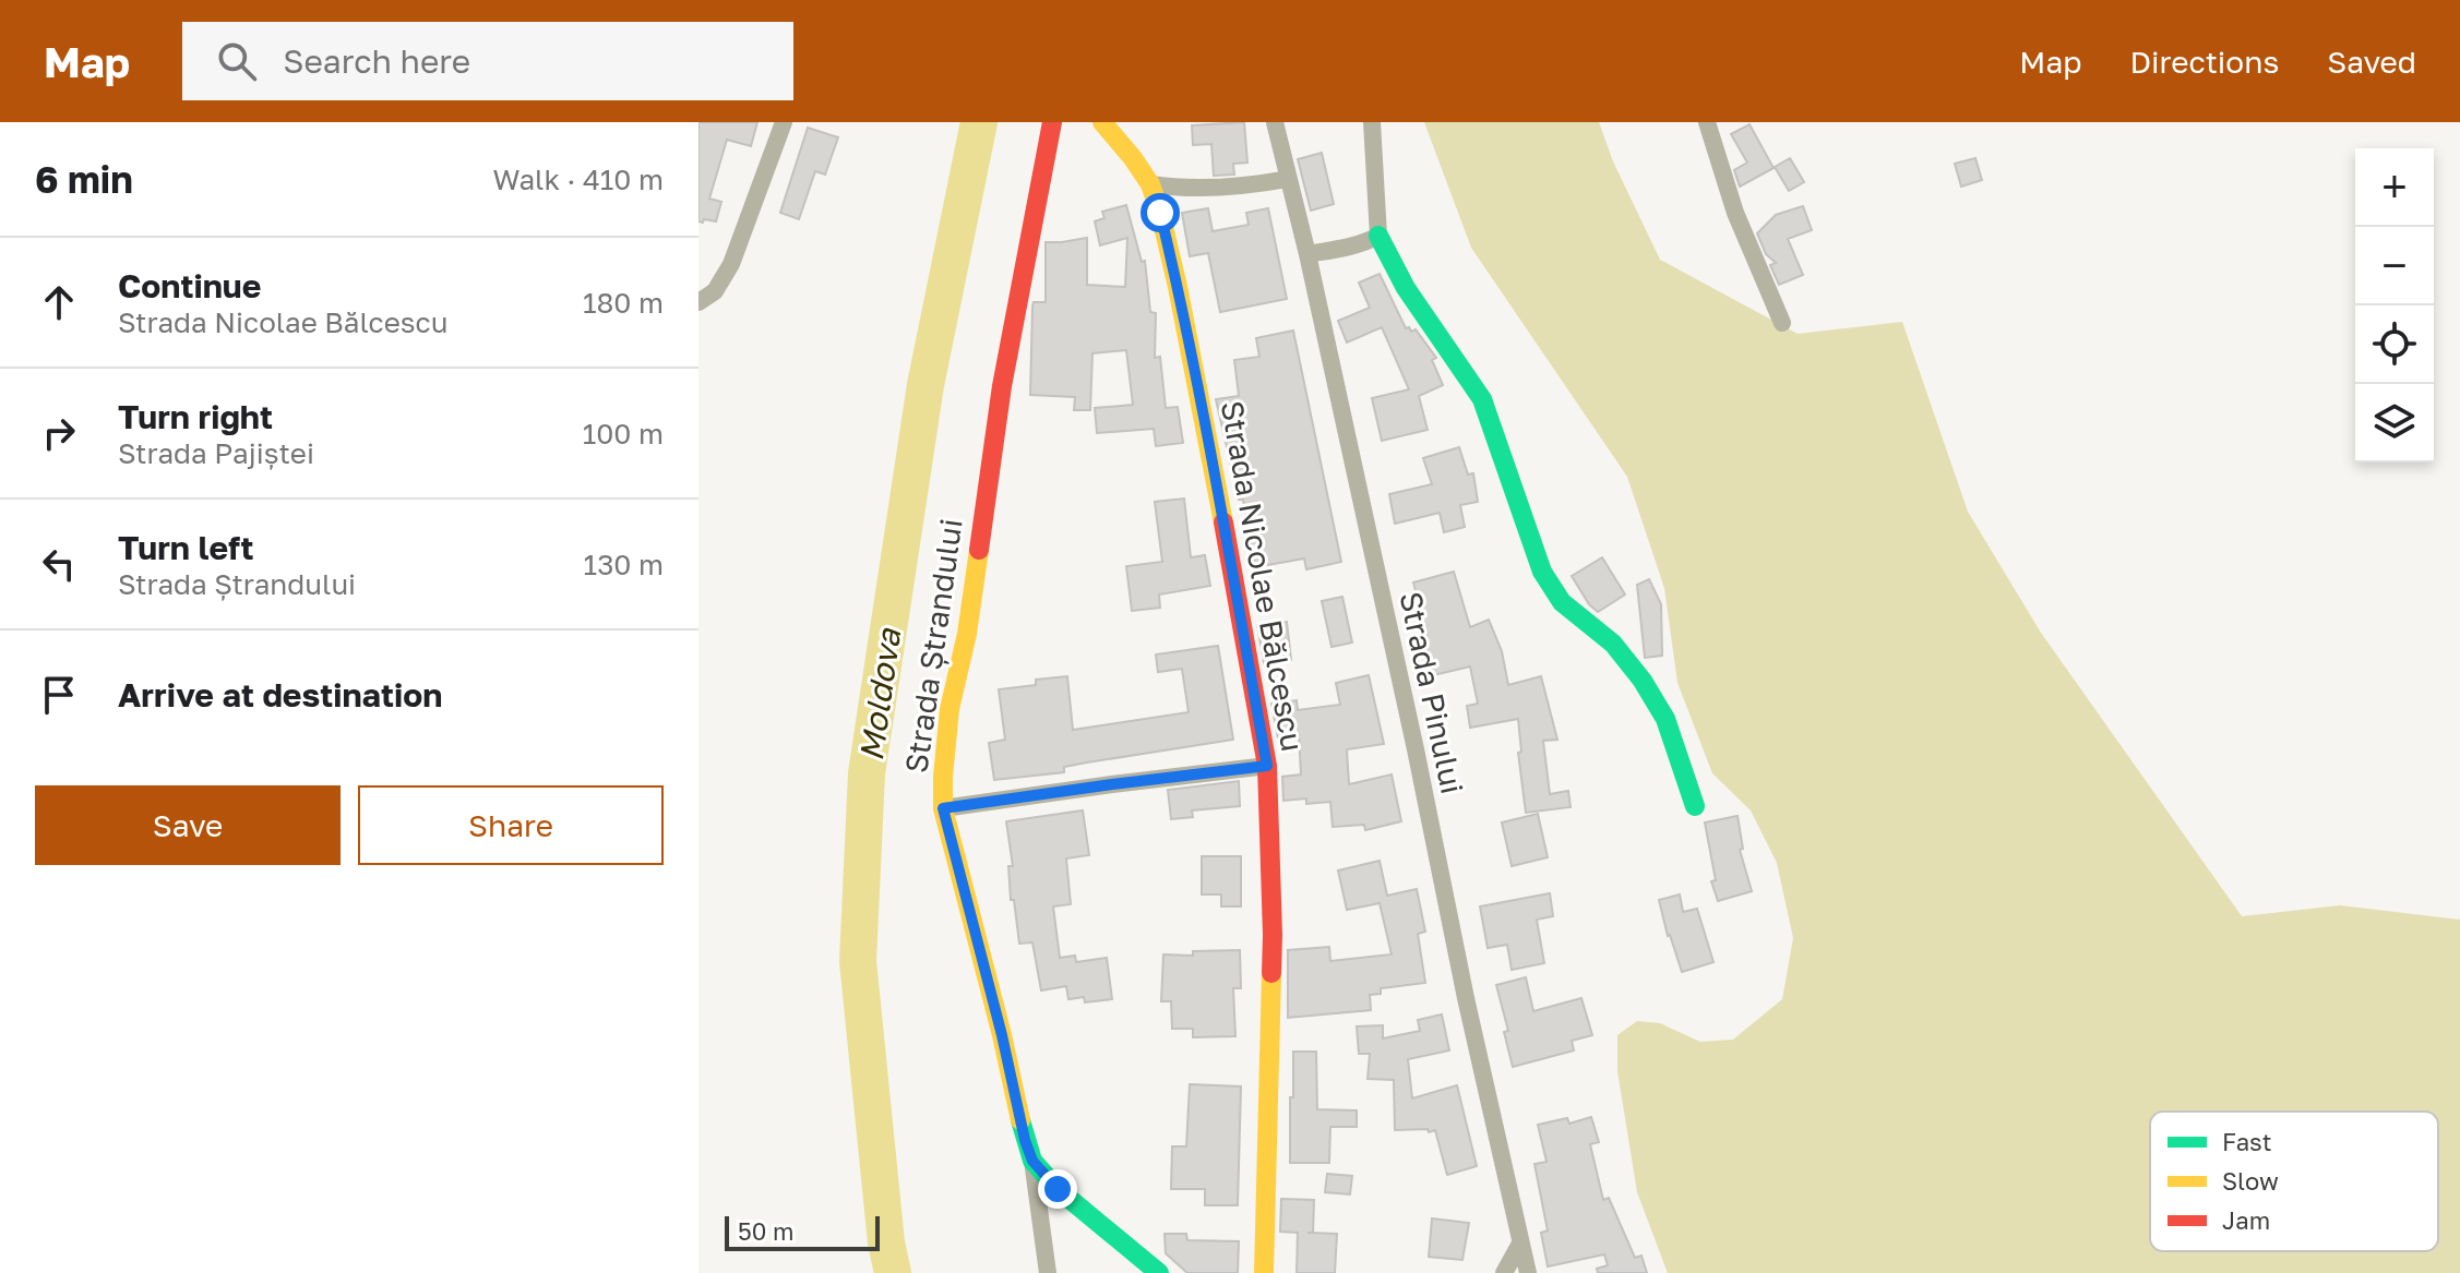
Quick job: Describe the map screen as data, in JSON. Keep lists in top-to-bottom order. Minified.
{"streets":{"street":["Strada Nicolae Bălcescu","Strada Ștrandului","Strada Pinului"]},"water":["Moldova"],"legend":["Fast","Slow","Jam"],"scale_bar":"50 m","page":{"header":"Map","search":"Search here","nav":["Map","Directions","Saved"],"heading":["6 min","Walk · 410 m"],"map_buttons":["+","−"],"list":[["Continue","Strada Nicolae Bălcescu","180 m"],["Turn right","Strada Pajiștei","100 m"],["Turn left","Strada Ștrandului","130 m"],"Arrive at destination"],"buttons":["Save","Share"],"scale":"50 m"}}
